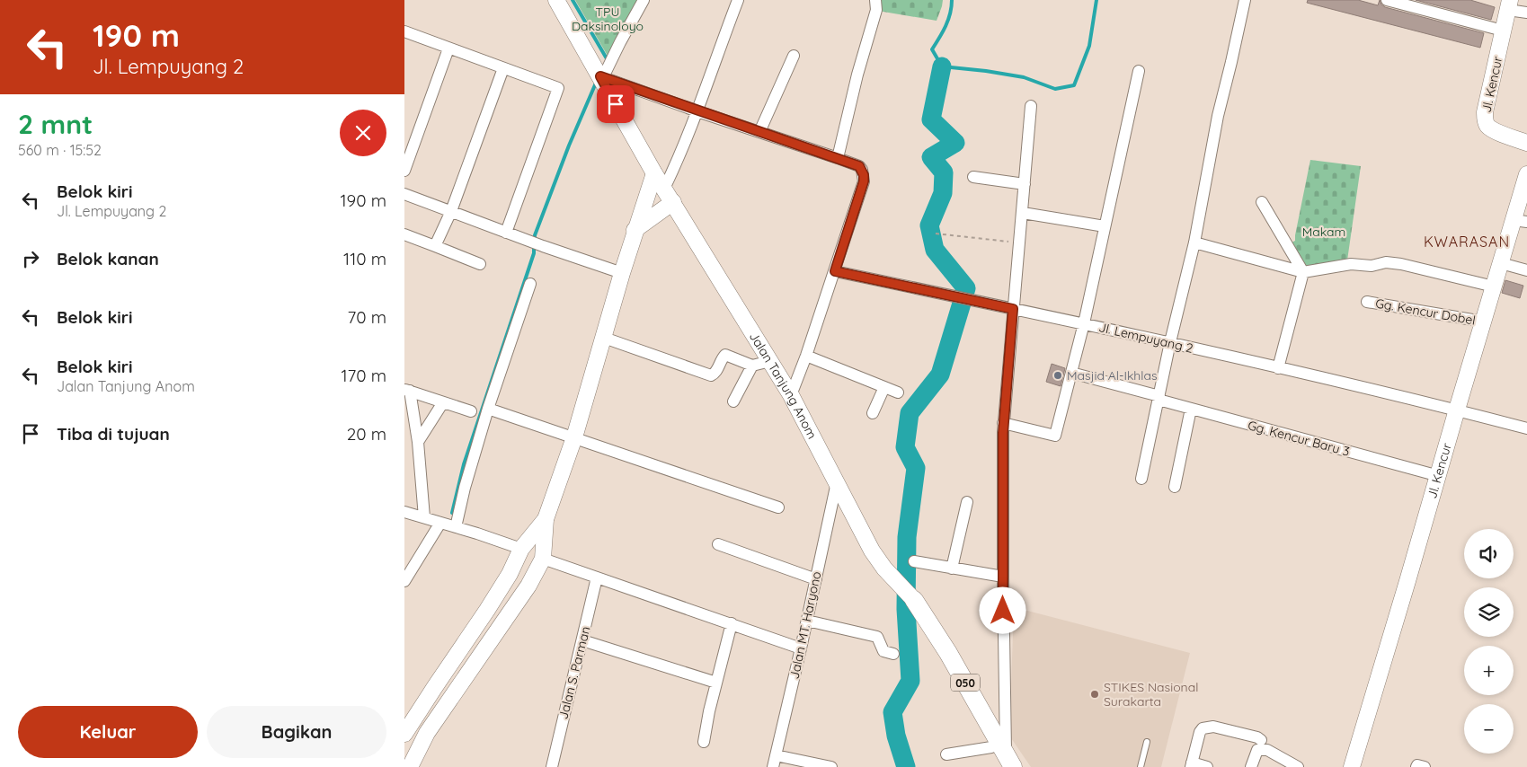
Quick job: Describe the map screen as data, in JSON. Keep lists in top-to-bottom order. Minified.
{"streets":{"main road":["Jalan Tanjung Anom","050"],"street":["Jl. Kencur","Gg. Kencur Dobel","Jl. Lempuyang 2","Gg. Kencur Baru 3","Jalan MT. Haryono","Jalan S. Parman"]},"crossings":[["Jl. Kencur","Gg. Kencur Dobel"],["Jl. Kencur","Jl. Lempuyang 2"],["Jl. Kencur","Gg. Kencur Baru 3"],["Jalan Tanjung Anom","Jalan MT. Haryono"]],"districts":["KWARASAN"],"parks":["TPU Daksinoloyo","Makam"],"places":["Masjid Al-Ikhlas","STIKES Nasional Surakarta"],"page":{"turn":["190 m","Jl. Lempuyang 2"],"heading":["2 mnt","560 m · 15:52"],"list":[{"name":"Belok kiri","note":"Jl. Lempuyang 2","value":"190 m"},{"name":"Belok kanan","value":"110 m"},{"name":"Belok kiri","value":"70 m"},{"name":"Belok kiri","note":"Jalan Tanjung Anom","value":"170 m"},{"name":"Tiba di tujuan","value":"20 m"}],"map_buttons":["+","−"],"buttons":["Keluar","Bagikan"]}}
